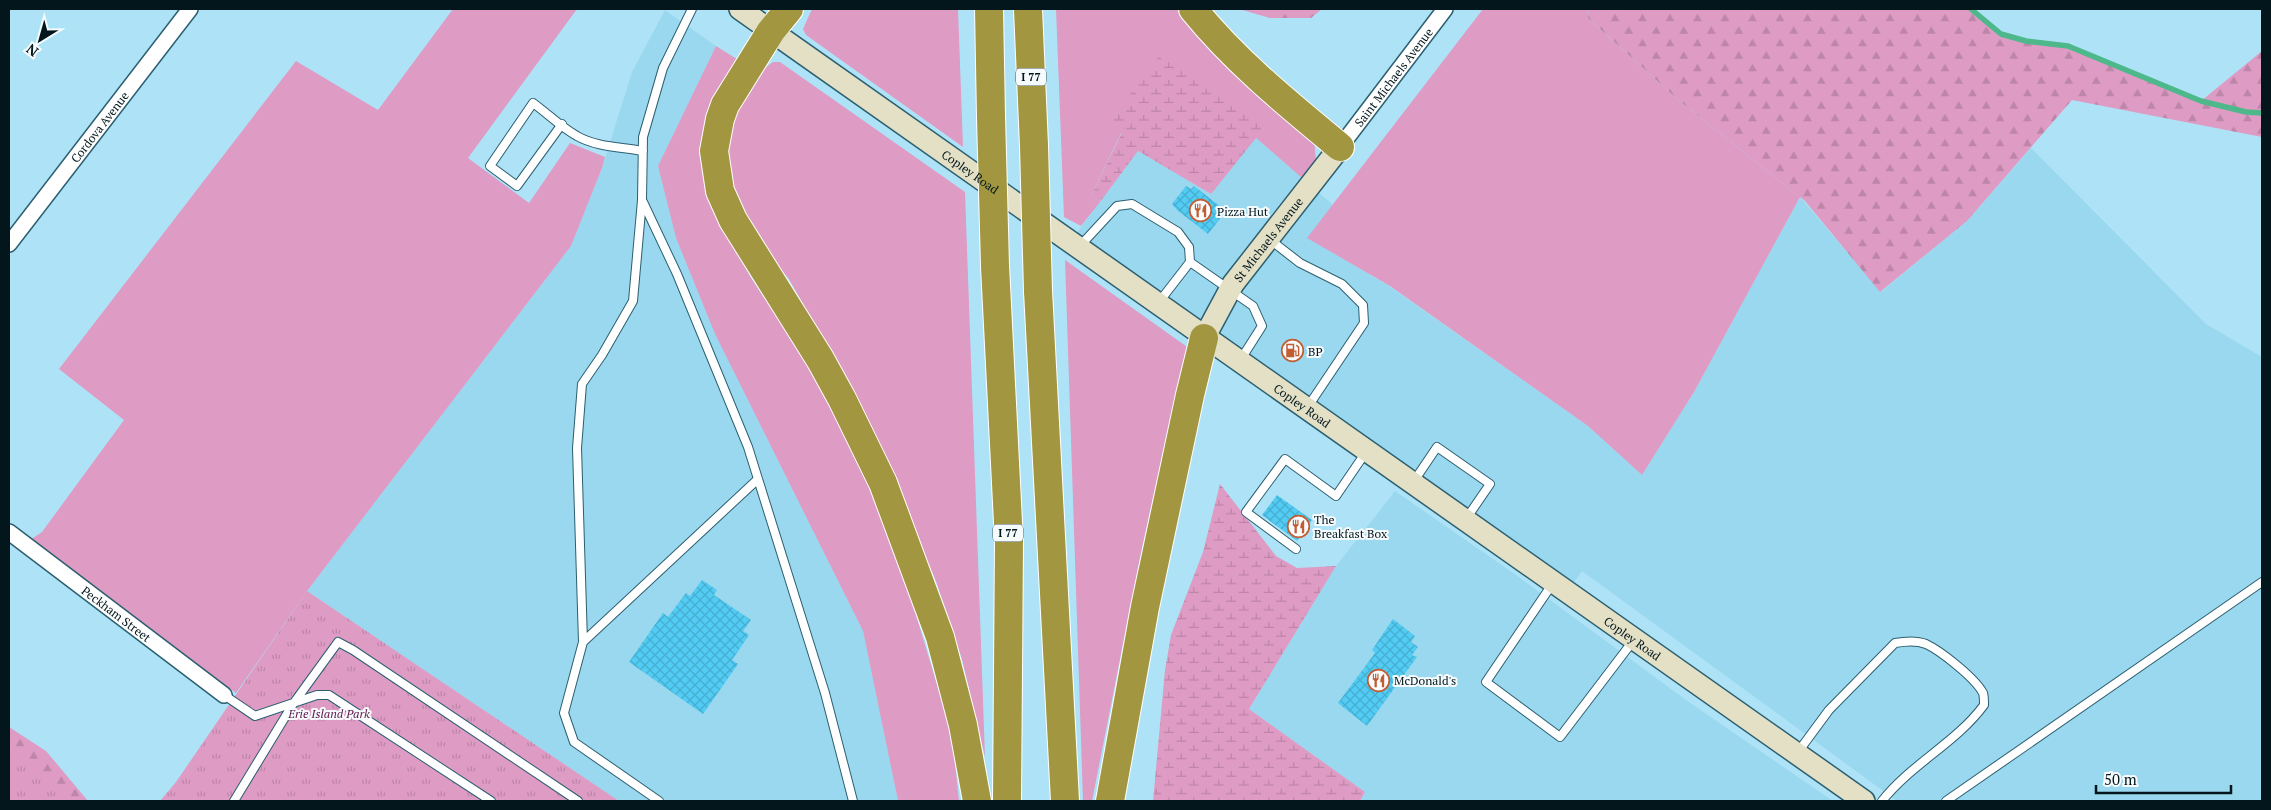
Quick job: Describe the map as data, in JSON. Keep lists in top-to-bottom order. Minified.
{"streets":{"highway":["I 77"],"main road":["Copley Road","St Michaels Avenue"],"street":["Saint Michaels Avenue","Cordova Avenue","Peckham Street"]},"crossings":[["Saint Michaels Avenue","St Michaels Avenue"],["Copley Road","St Michaels Avenue"]],"parks":["Erie Island Park"],"places":{"restaurant":["Pizza Hut","The Breakfast Box","McDonald's"],"fuel station":["BP"]},"scale_bar":"50 m","north":"bottom left"}
